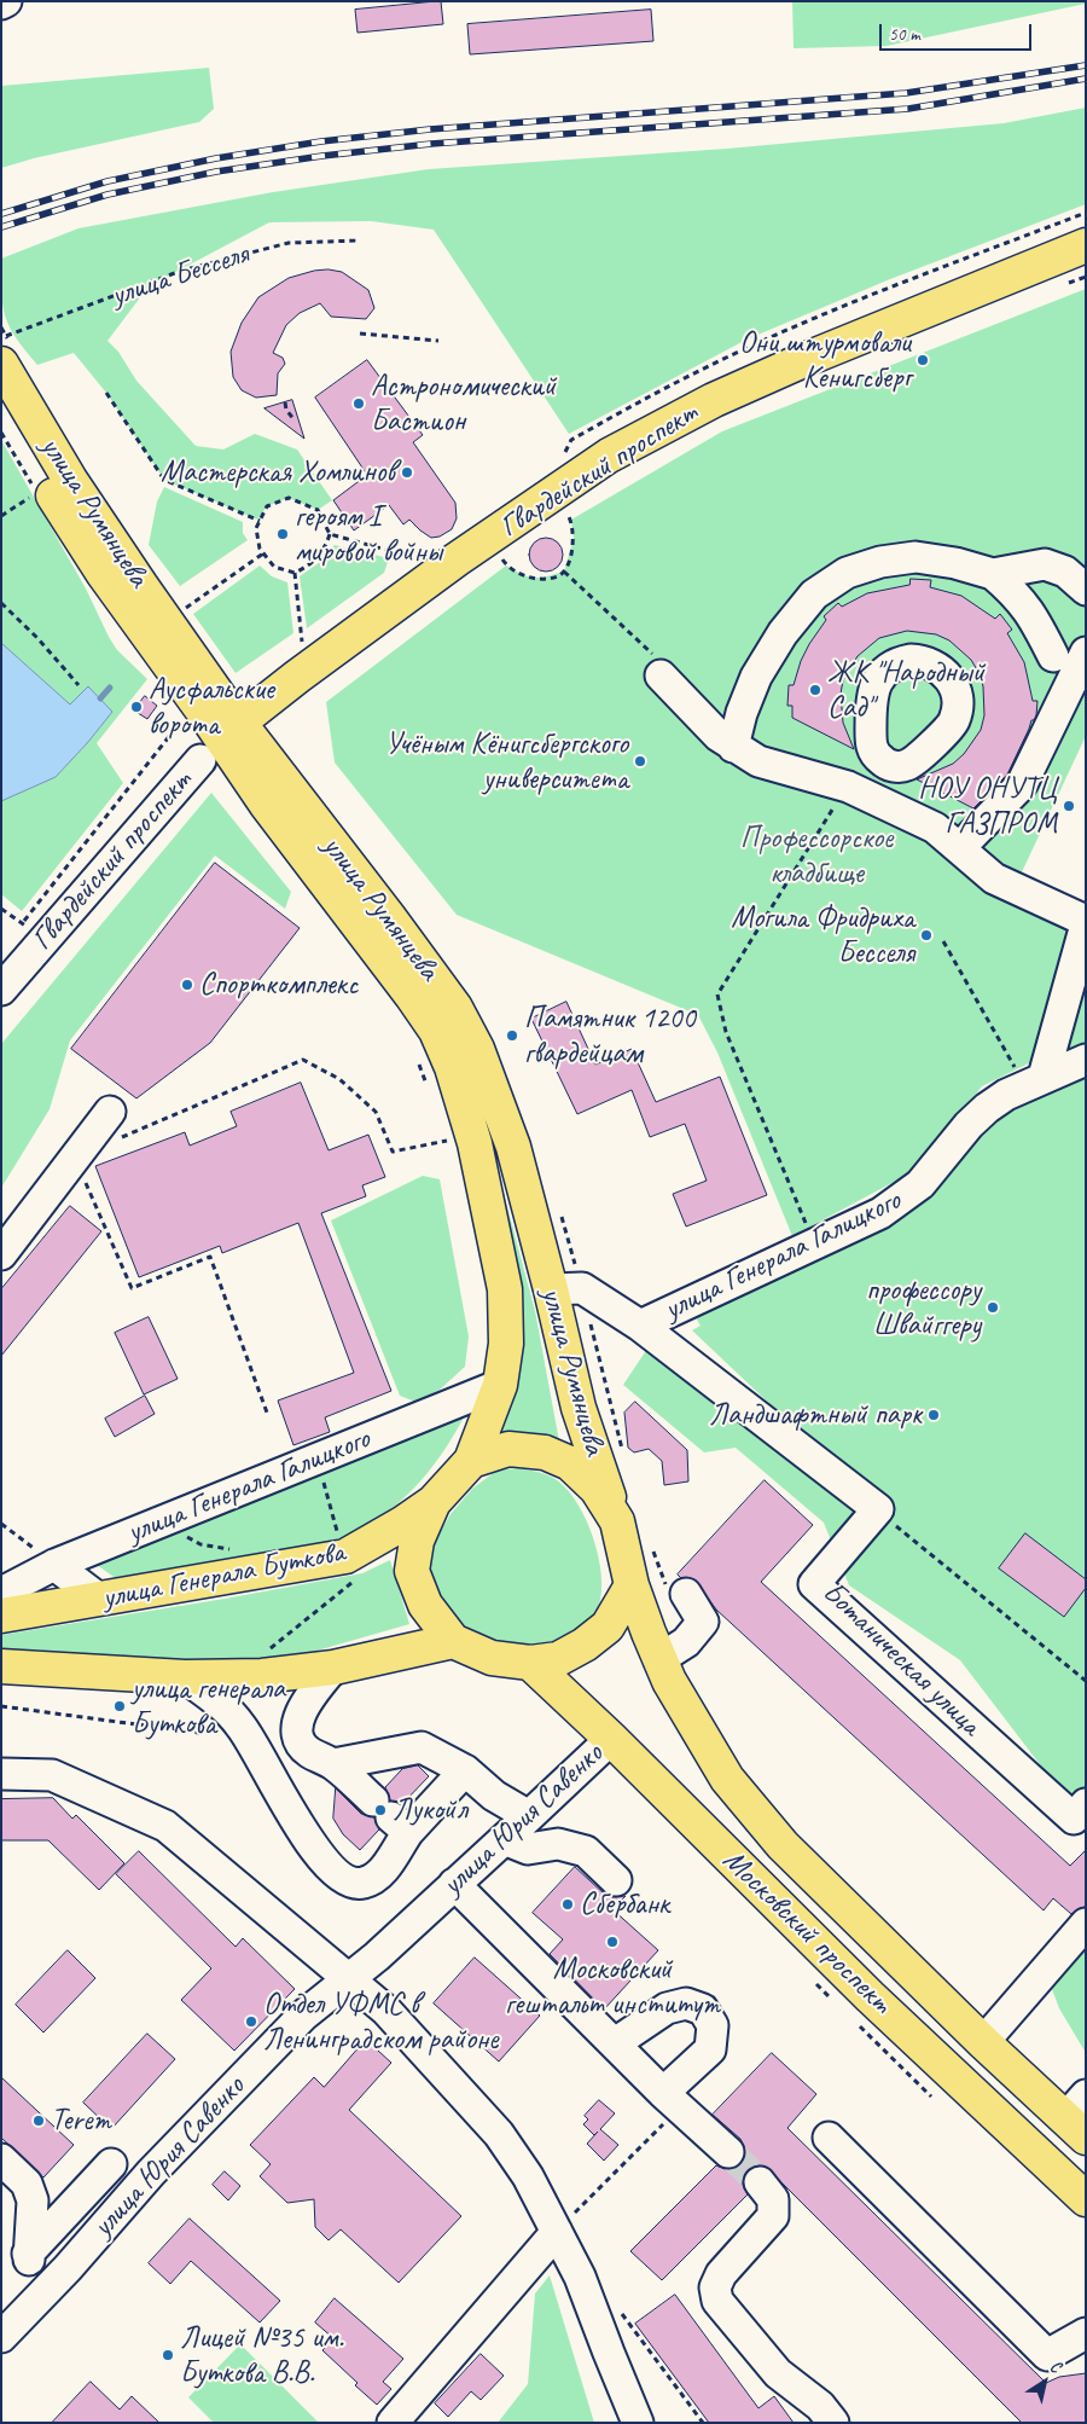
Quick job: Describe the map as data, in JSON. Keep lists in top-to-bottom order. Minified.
{"streets":{"main road":["Гвардейский проспект","улица Румянцева","улица Генерала Буткова","Московский проспект"],"street":["улица Генерала Галицкого","Ботаническая улица","улица Юрия Савенко"],"path":["улица Бесселя"]},"crossings":[["улица Бесселя","улица Румянцева"],["Гвардейский проспект","улица Румянцева"],["улица Румянцева","улица Генерала Галицкого"],["улица Румянцева","улица Генерала Буткова"],["улица Румянцева","Московский проспект"],["улица Генерала Буткова","Московский проспект"],["улица Юрия Савенко","Московский проспект"]],"parks":["Профессорское кладбище"],"places":["Они штурмовали Кенигсберг","Астрономический Бастион","Мастерская Хомлинов","героям I мировой войны","ЖК \"Народный Сад\"","Аусфальские ворота","Учёным Кёнигсбергского университета","НОУ ОНУТЦ ГАЗПРОМ","Могила Фридриха Бесселя","Спорткомплекс","Памятник 1200 гвардейцам","профессору Швайггеру","Ландшафтный парк","улица генерала Буткова","Лукойл","Сбербанк","Московский гештальт институт","Отдел УФМС в Ленинградском районе","Terem","Лицей №35 им. Буткова В.В."],"scale_bar":"50 m","north":"top right"}
